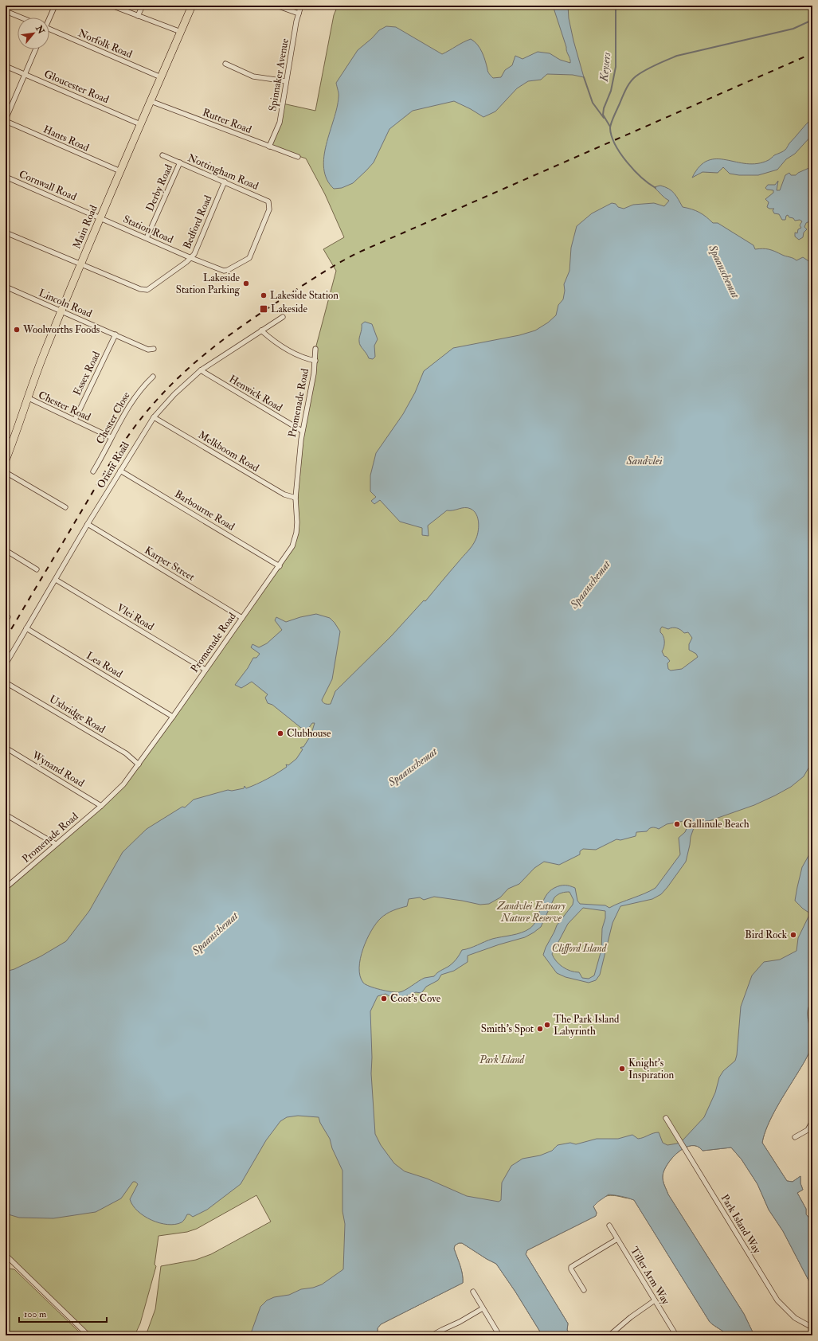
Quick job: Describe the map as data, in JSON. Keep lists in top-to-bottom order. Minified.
{"streets":{"main road":["Main Road"],"street":["Norfolk Road","Spinnaker Avenue","Gloucester Road","Rutter Road","Hants Road","Nottingham Road","Cornwall Road","Derby Road","Bedford Road","Station Road","Lincoln Road","Essex Road","Henwick Road","Promenade Road","Chester Road","Chester Close","Melkboom Road","Orient Road","Barbourne Road","Karper Street","Vlei Road","Lea Road","Uxbridge Road","Wynand Road","Park Island Way","Tiller Arm Way"]},"crossings":[["Norfolk Road","Main Road"],["Spinnaker Avenue","Rutter Road"],["Gloucester Road","Main Road"],["Rutter Road","Main Road"],["Hants Road","Main Road"],["Nottingham Road","Derby Road"],["Nottingham Road","Bedford Road"],["Nottingham Road","Station Road"],["Cornwall Road","Main Road"],["Cornwall Road","Station Road"],["Derby Road","Station Road"],["Bedford Road","Main Road"],["Bedford Road","Station Road"],["Main Road","Station Road"],["Main Road","Lincoln Road"],["Main Road","Chester Road"],["Lincoln Road","Essex Road"],["Essex Road","Chester Road"],["Henwick Road","Promenade Road"],["Henwick Road","Orient Road"],["Promenade Road","Melkboom Road"],["Promenade Road","Barbourne Road"],["Promenade Road","Karper Street"],["Promenade Road","Vlei Road"],["Promenade Road","Lea Road"],["Promenade Road","Uxbridge Road"],["Promenade Road","Wynand Road"],["Chester Road","Chester Close"],["Melkboom Road","Orient Road"],["Orient Road","Barbourne Road"],["Orient Road","Karper Street"],["Orient Road","Vlei Road"],["Orient Road","Lea Road"]],"water":["Keysers","Spaanschemat","Sandvlei"],"parks":["Zandvlei Estuary Nature Reserve","Clifford Island","Park Island"],"places":{"other":["Lakeside Station Parking","Lakeside Station","Woolworths Foods","Clubhouse","Gallinule Beach","Bird Rock","Coot's Cove","The Park Island Labyrinth","Smith's Spot","Knight's Inspiration"],"transit":["Lakeside"]},"scale_bar":"100 m","north":"top right"}
